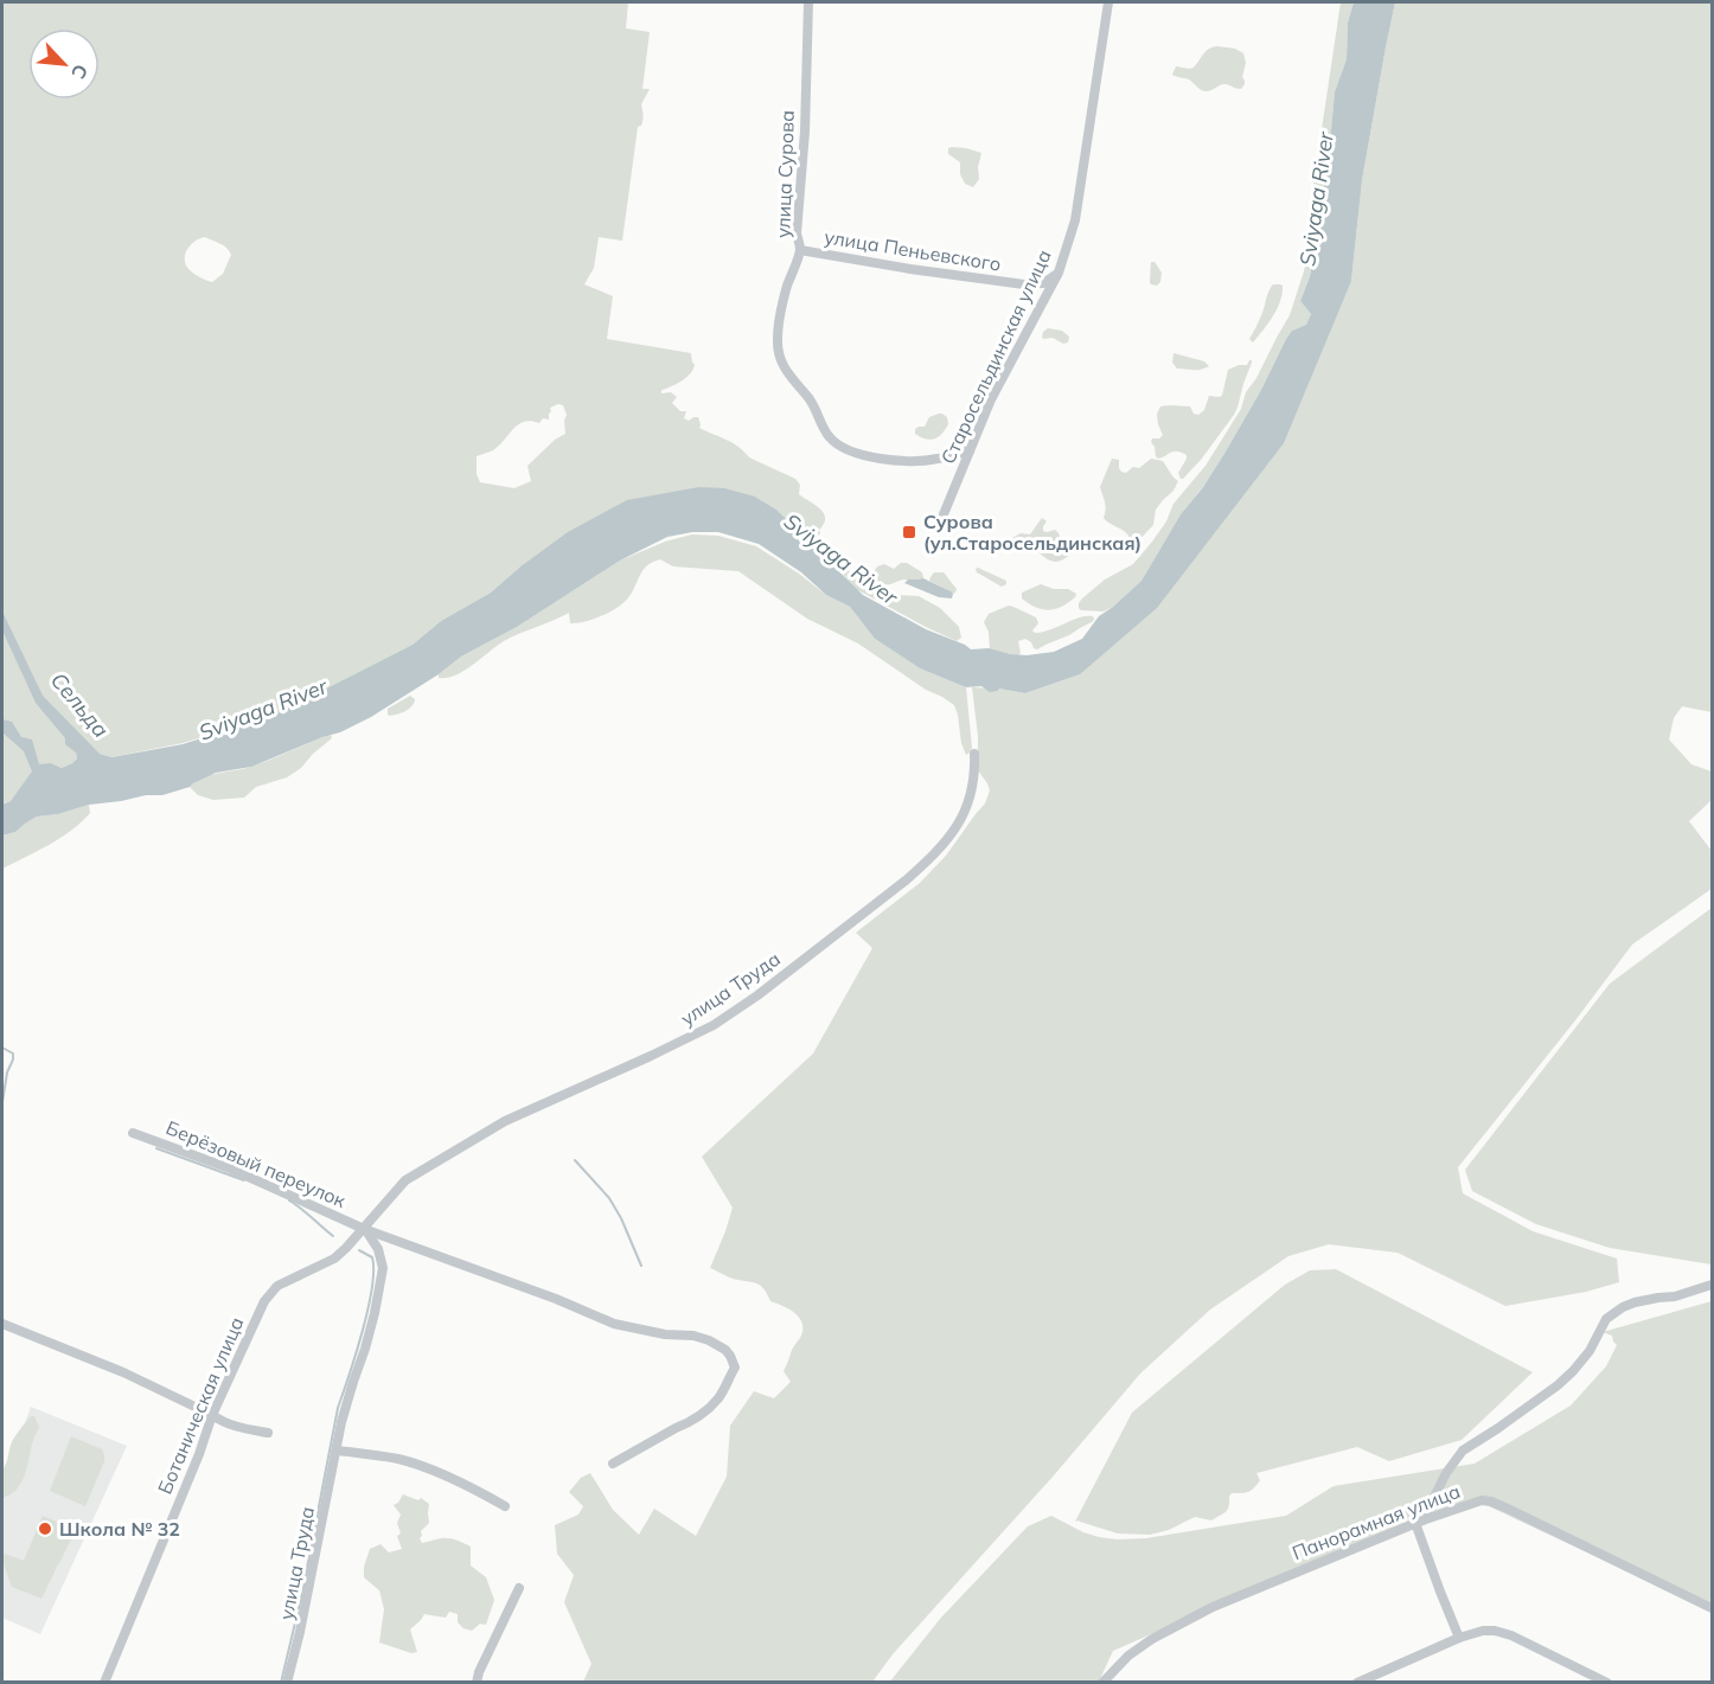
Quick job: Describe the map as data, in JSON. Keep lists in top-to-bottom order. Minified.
{"streets":{"street":["улица Сурова","улица Пеньевского","Старосельдинская улица","улица Труда","Берёзовый переулок","Ботаническая улица","Панорамная улица"]},"crossings":[["улица Сурова","улица Пеньевского"],["улица Сурова","Старосельдинская улица"],["улица Пеньевского","Старосельдинская улица"],["улица Труда","Берёзовый переулок"],["улица Труда","Ботаническая улица"]],"water":["Sviyaga River","Сельда"],"places":{"transit":["Сурова (ул.Старосельдинская)"],"other":["Школа № 32"]},"north":"bottom right"}
